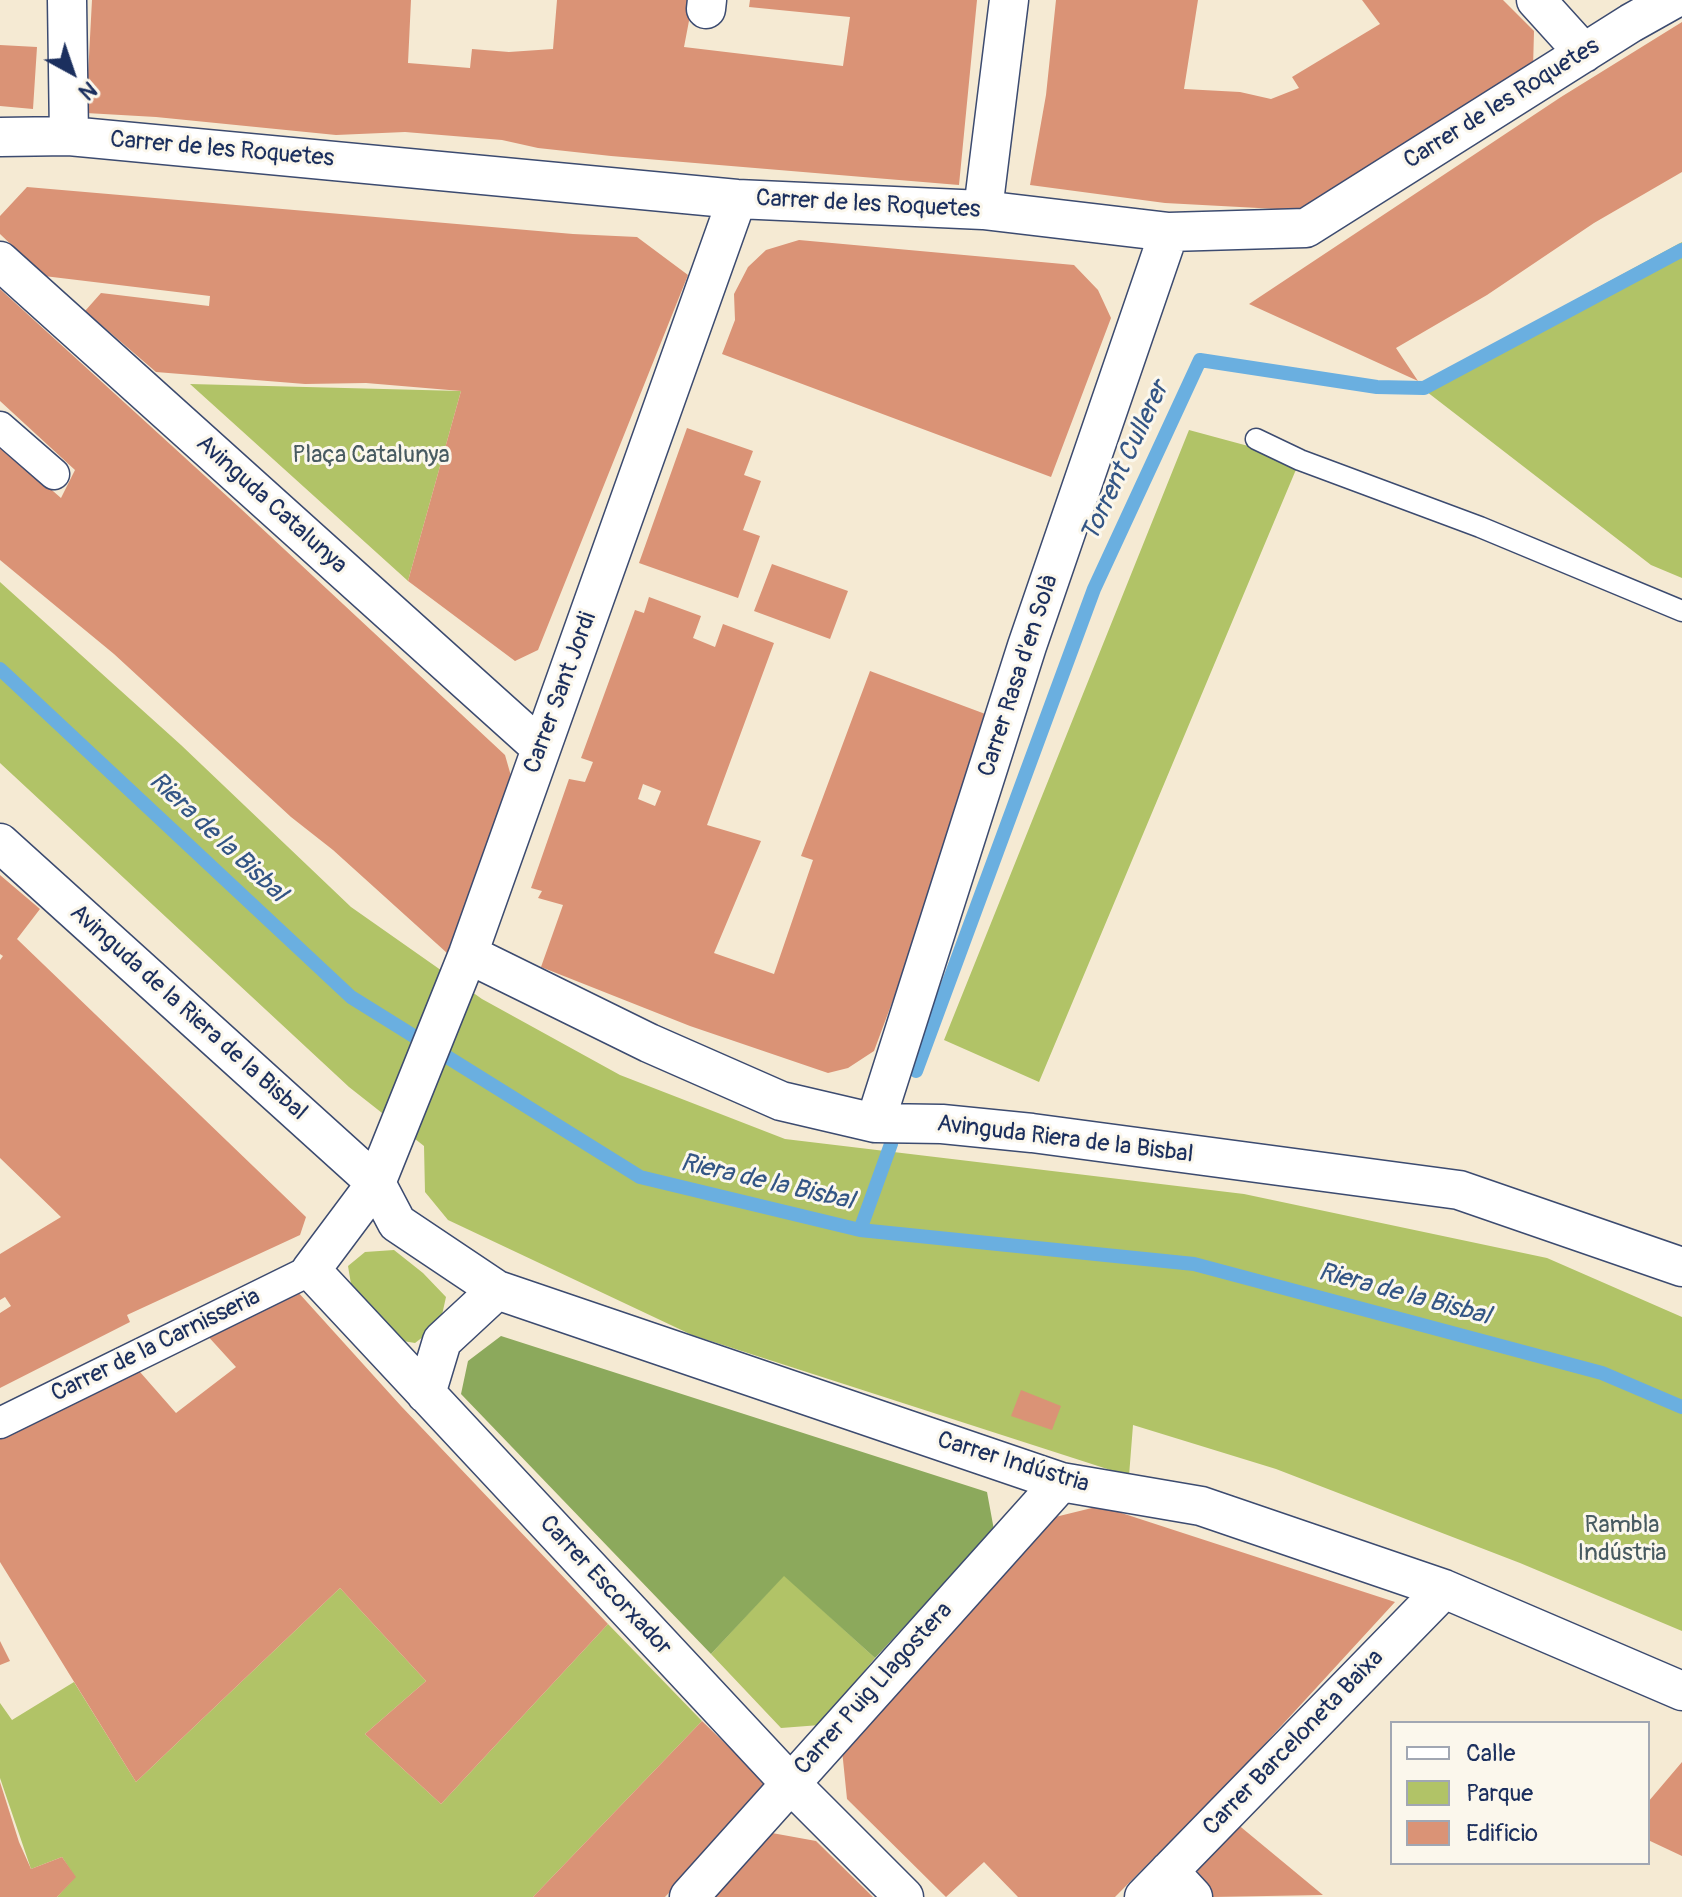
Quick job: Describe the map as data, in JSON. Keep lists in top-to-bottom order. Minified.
{"streets":{"street":["Carrer de les Roquetes","Avinguda Catalunya","Carrer Rasa d'en Solà","Carrer Sant Jordi","Avinguda de la Riera de la Bisbal","Avinguda Riera de la Bisbal","Carrer de la Carnisseria","Carrer Indústria","Carrer Escorxador","Carrer Puig Llagostera","Carrer Barceloneta Baixa"]},"crossings":[["Carrer de les Roquetes","Carrer Rasa d'en Solà"],["Carrer de les Roquetes","Carrer Sant Jordi"],["Avinguda Catalunya","Carrer Sant Jordi"],["Carrer Rasa d'en Solà","Avinguda Riera de la Bisbal"],["Carrer Sant Jordi","Avinguda de la Riera de la Bisbal"],["Carrer Sant Jordi","Avinguda Riera de la Bisbal"],["Carrer Sant Jordi","Carrer de la Carnisseria"],["Carrer Sant Jordi","Carrer Indústria"],["Carrer Sant Jordi","Carrer Escorxador"],["Avinguda de la Riera de la Bisbal","Carrer Indústria"],["Carrer de la Carnisseria","Carrer Escorxador"],["Carrer Indústria","Carrer Puig Llagostera"],["Carrer Indústria","Carrer Barceloneta Baixa"],["Carrer Escorxador","Carrer Puig Llagostera"]],"water":["Torrent Cullerer","Riera de la Bisbal"],"parks":["Plaça Catalunya","Rambla Indústria"],"legend":["Calle","Parque","Edificio"],"north":"bottom right"}
